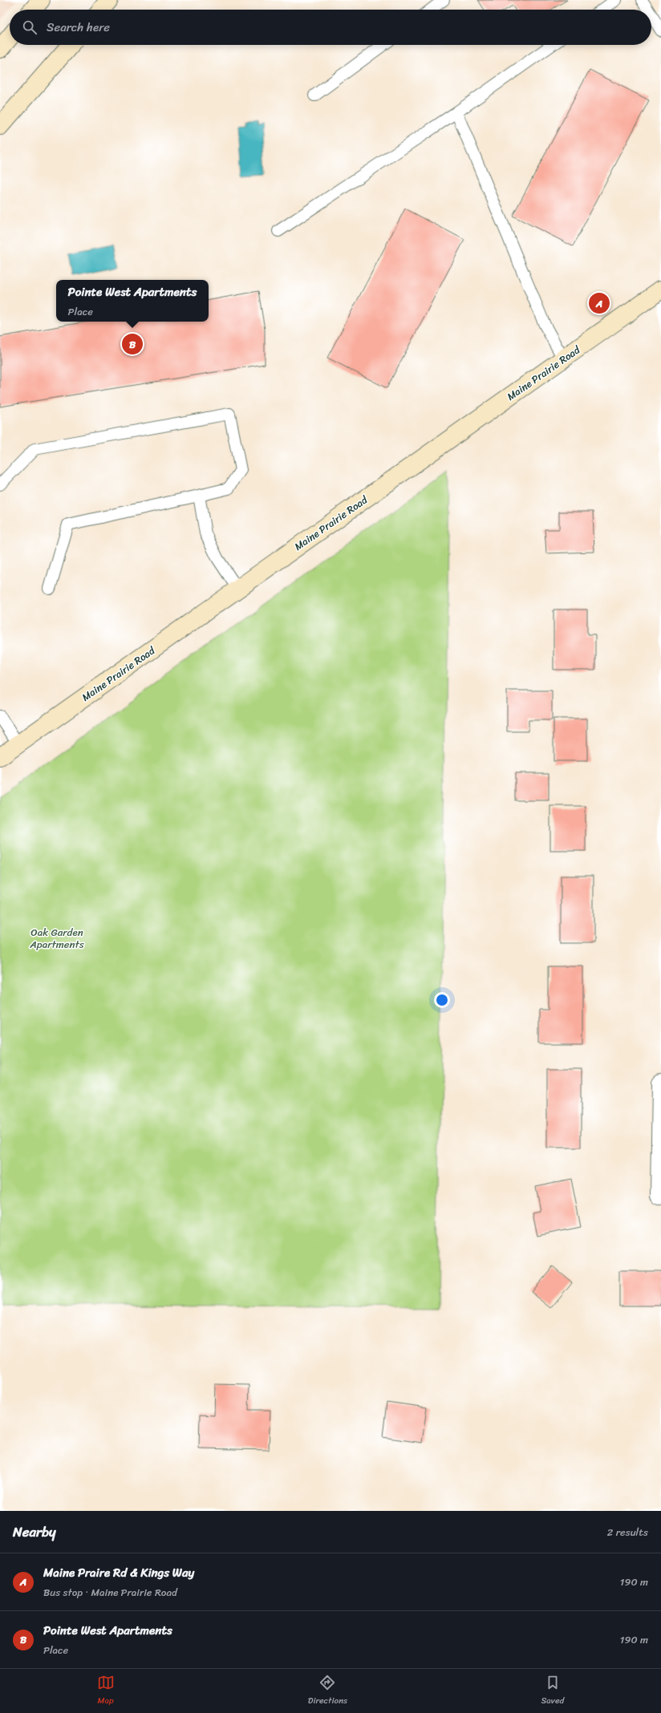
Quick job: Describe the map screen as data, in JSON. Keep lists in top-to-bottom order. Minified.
{"streets":{"street":["Maine Prairie Road"]},"parks":["Oak Garden Apartments"],"page":{"search":"Search here","popup":["Pointe West Apartments","Place"],"pins":["A","B"],"heading":["Nearby","2 results"],"list":[{"mark":"A","name":"Maine Praire Rd & Kings Way","note":"Bus stop · Maine Prairie Road","value":"190 m"},{"mark":"B","name":"Pointe West Apartments","note":"Place","value":"190 m"}],"nav":["Map","Directions","Saved"]}}
